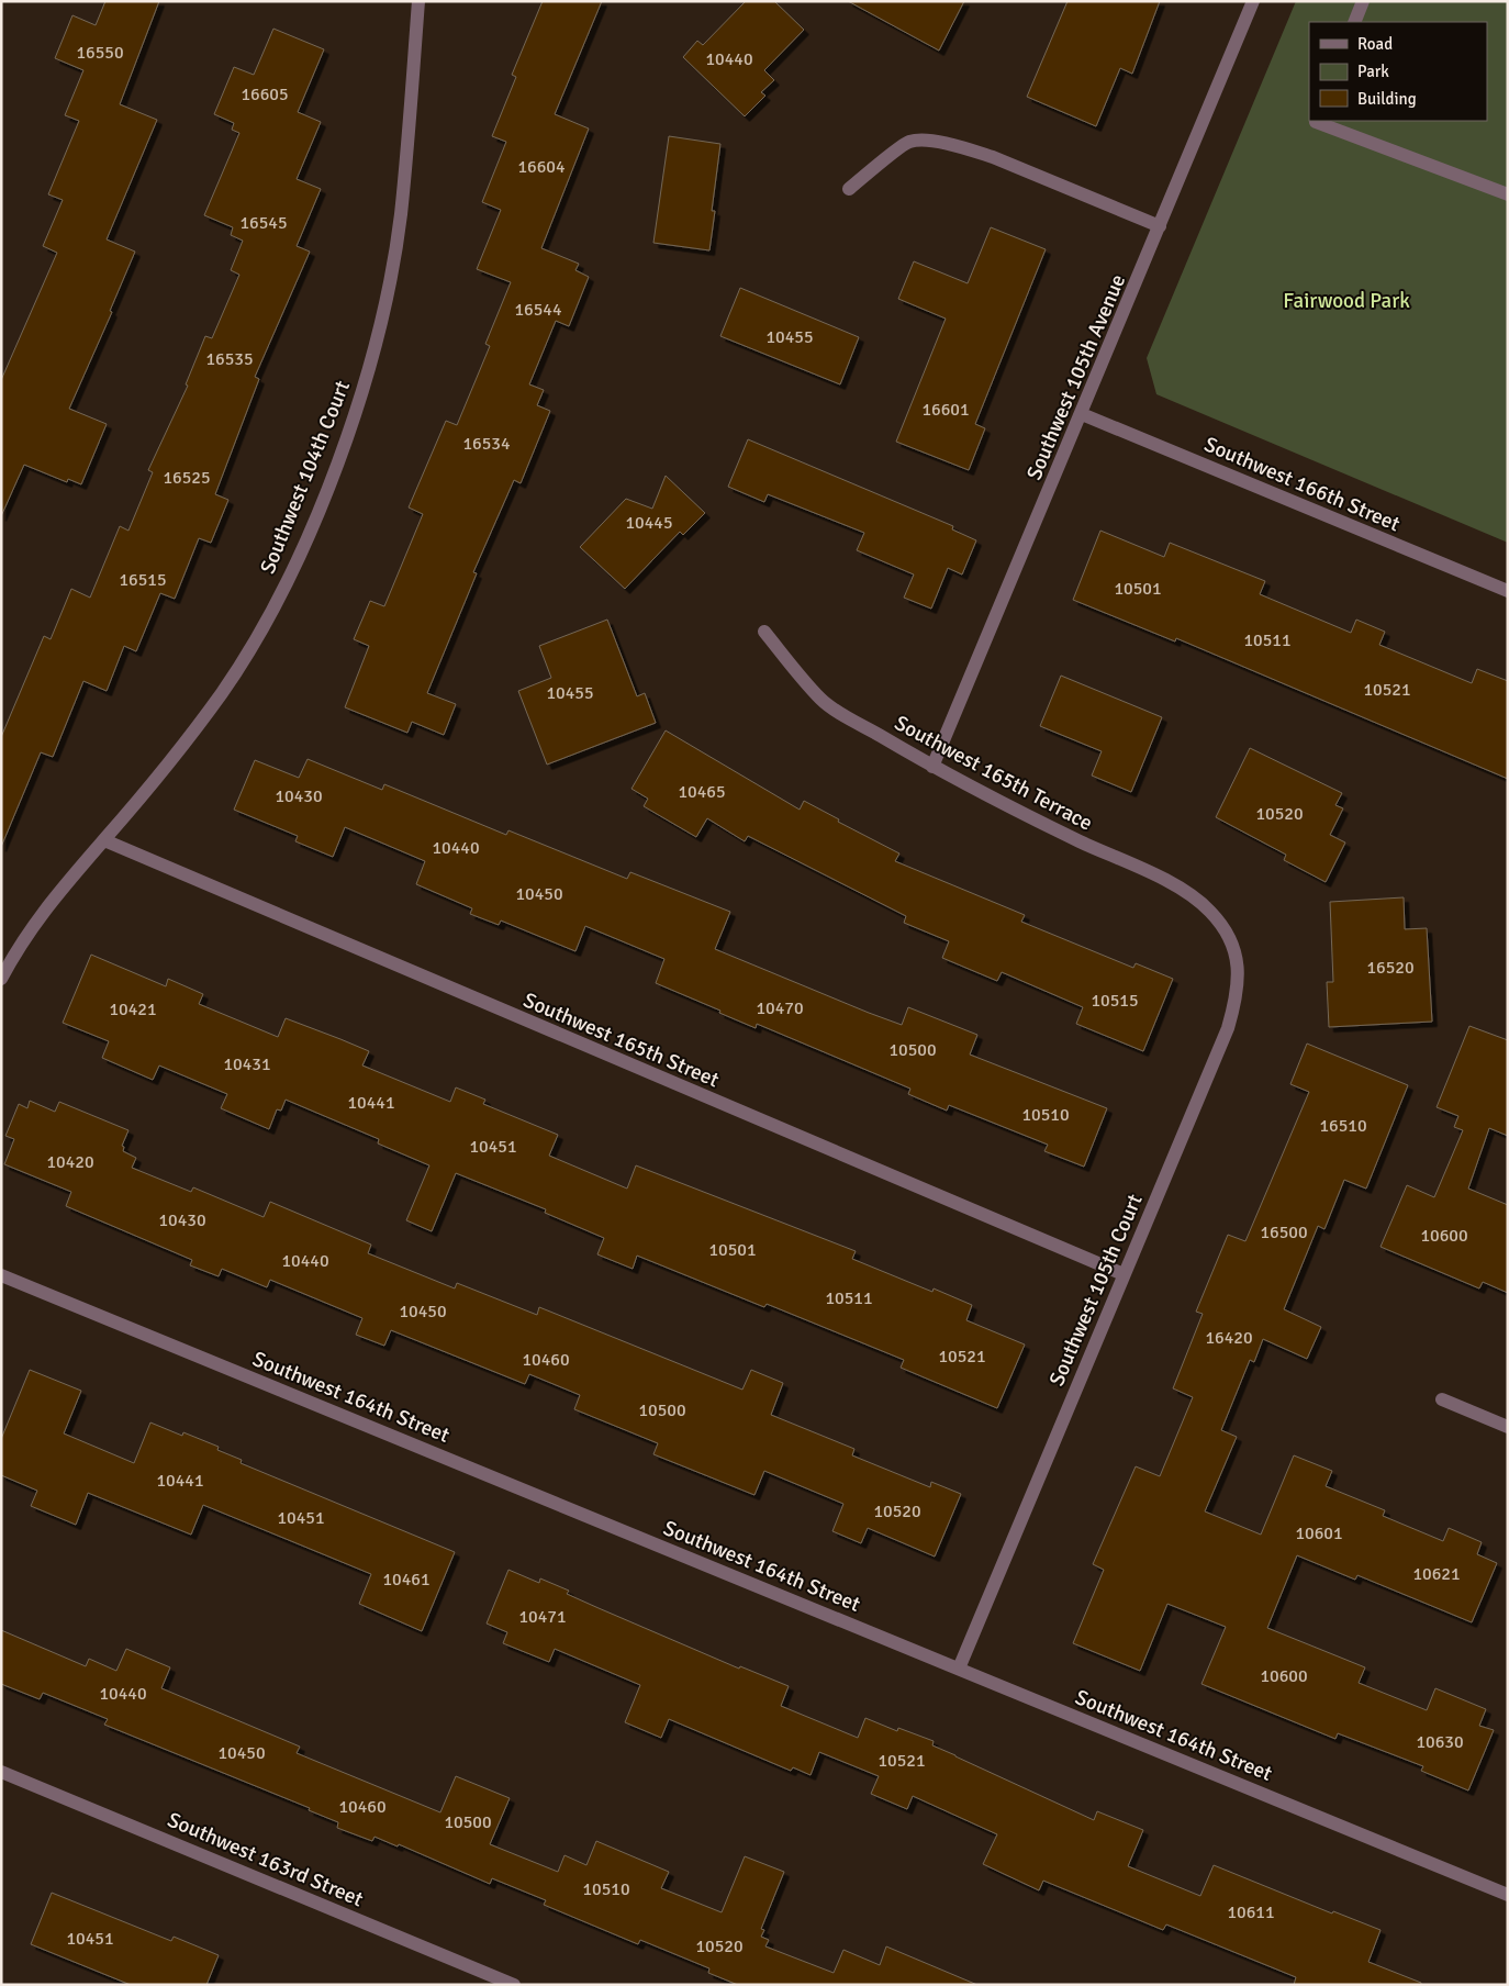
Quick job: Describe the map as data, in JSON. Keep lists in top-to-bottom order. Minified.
{"streets":{"street":["Southwest 105th Avenue","Southwest 104th Court","Southwest 166th Street","Southwest 165th Terrace","Southwest 165th Street","Southwest 105th Court","Southwest 164th Street","Southwest 163rd Street"]},"crossings":[["Southwest 105th Avenue","Southwest 166th Street"],["Southwest 105th Avenue","Southwest 165th Terrace"],["Southwest 104th Court","Southwest 165th Street"],["Southwest 165th Terrace","Southwest 105th Court"],["Southwest 165th Street","Southwest 105th Court"],["Southwest 105th Court","Southwest 164th Street"]],"parks":["Fairwood Park"],"house_numbers":["16550","10440","16605","16604","16545","16544","10455","16535","16601","16534","16525","10445","16515","10501","10511","10521","10455","10465","10430","10520","10440","10450","16520","10515","10470","10421","10500","10431","10441","10510","16510","10451","10420","10430","16500","10600","10501","10440","10511","10450","16420","10521","10460","10500","10441","10520","10451","10601","10621","10461","10471","10600","10440","10630","10450","10521","10460","10500","10510","10611","10451","10520"],"legend":["Road","Park","Building"]}
